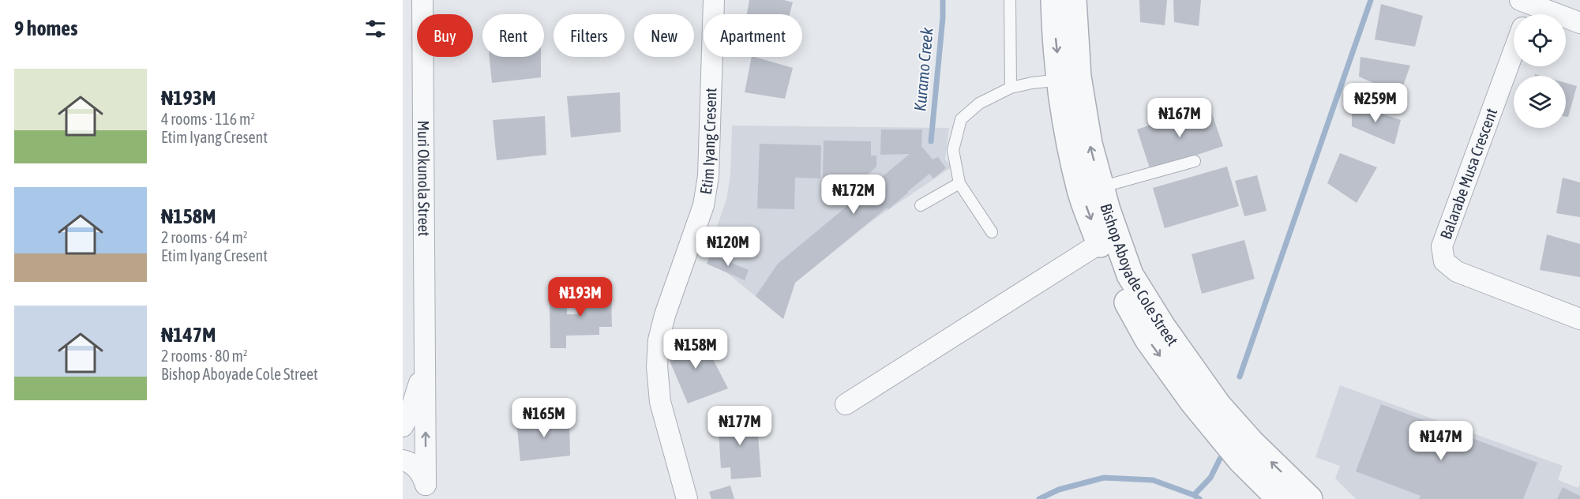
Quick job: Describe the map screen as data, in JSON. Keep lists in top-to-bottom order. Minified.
{"streets":{"street":["Etim Iyang Cresent","Balarabe Musa Crescent","Muri Okunola Street","Bishop Aboyade Cole Street"]},"water":["Kuramo Creek"],"page":{"heading":"9 homes","chip":["Buy","Rent","Filters","New","Apartment"],"list":[{"name":"₦193M","note":"4 rooms · 116 m² · Etim Iyang Cresent"},{"name":"₦158M","note":"2 rooms · 64 m² · Etim Iyang Cresent"},{"name":"₦147M","note":"2 rooms · 80 m² · Bishop Aboyade Cole Street"}],"price":["₦259M","₦167M","₦172M","₦120M","₦193M","₦158M","₦165M","₦177M","₦147M"]}}
